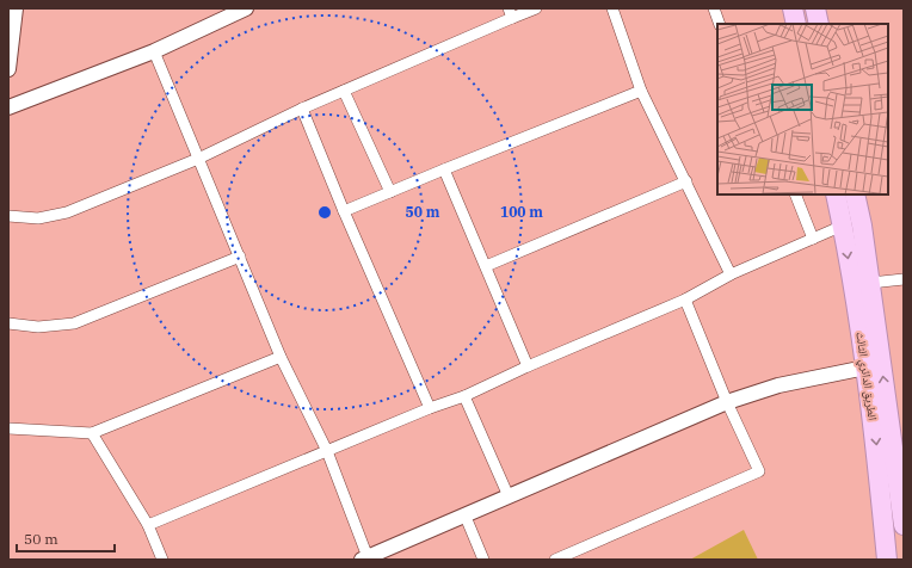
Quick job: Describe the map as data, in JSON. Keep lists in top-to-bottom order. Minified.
{"streets":{"highway":["الطريق الدائري الثالث"]},"scale_bar":"50 m","rings":["50 m","100 m"]}
